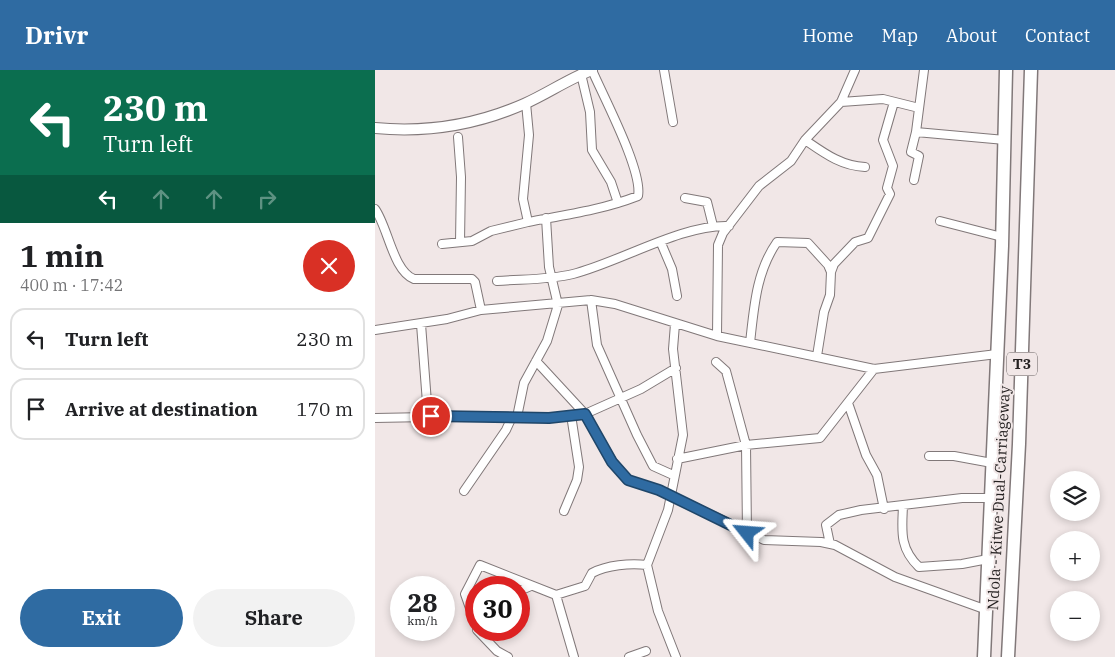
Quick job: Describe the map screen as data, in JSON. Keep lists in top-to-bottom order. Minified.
{"streets":{"highway":["T3","Ndola - Kitwe Dual-Carriageway"]},"page":{"header":"Drivr","nav":["Home","Map","About","Contact"],"turn":["230 m","Turn left"],"heading":["1 min","400 m · 17:42"],"list":[{"name":"Turn left","value":"230 m"},{"name":"Arrive at destination","value":"170 m"}],"map_buttons":["+","−"],"speed":"28 km/h","limit":"30","buttons":["Exit","Share"]}}
